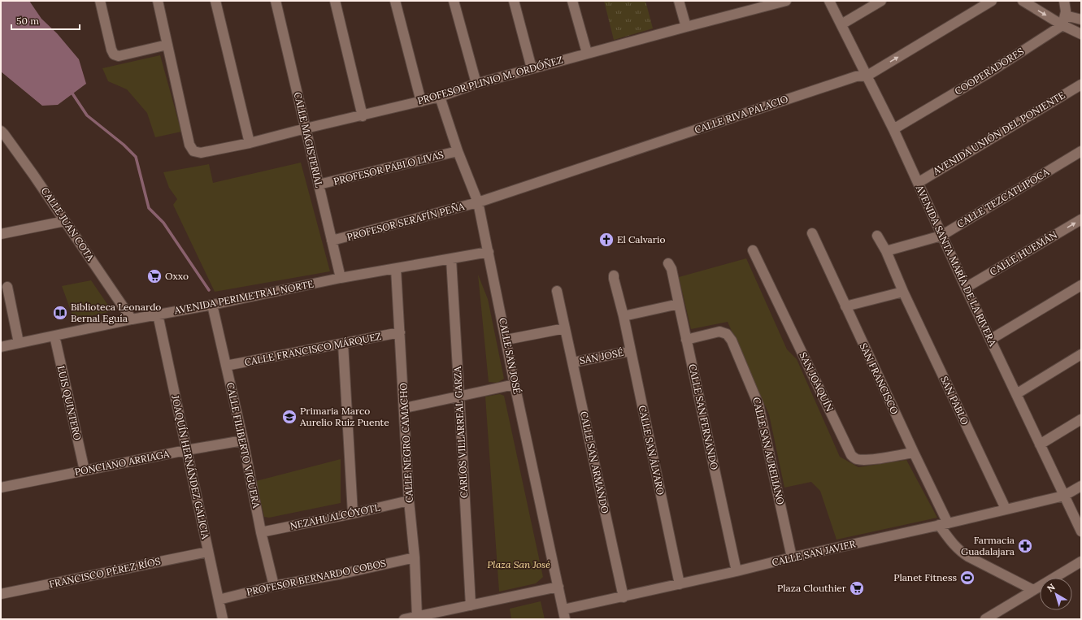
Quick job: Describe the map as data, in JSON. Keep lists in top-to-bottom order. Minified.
{"streets":{"street":["COOPERADORES","PROFESOR PLINIO M. ORDÓÑEZ","CALLE RIVA PALACIO","AVENIDA UNIÓN DEL PONIENTE","CALLE MAGISTERIAL","PROFESOR PABLO LIVAS","CALLE TEZCATLIPOCA","PROFESOR SERAFÍN PEÑA","CALLE JUAN COTA","CALLE HUEMÁN","AVENIDA SANTA MARÍA DE LA RIVERA","AVENIDA PERIMETRAL NORTE","CALLE FRANCISCO MÁRQUEZ","CALLE SAN JOSÉ","SAN JOSÉ","SAN FRANCISCO","SAN JOAQUÍN","SAN PABLO","LUIS QUINTERO","CALLE SAN FERNANDO","CARLOS VILLARREAL GARZA","CALLE NEGRO CAMACHO","CALLE FILIBERTO VIGUERA","CALLE SAN ÁLVARO","CALLE SAN AURELIANO","CALLE SAN ARMANDO","PONCIANO ARRIAGA","JOAQUÍN HERNÁNDEZ GALICIA","NEZAHUALCÓYOTL","CALLE SAN JAVIER","FRANCISCO PÉREZ RÍOS","PROFESOR BERNARDO COBOS"]},"crossings":[["COOPERADORES","AVENIDA SANTA MARÍA DE LA RIVERA"],["PROFESOR PLINIO M. ORDÓÑEZ","CALLE MAGISTERIAL"],["PROFESOR PLINIO M. ORDÓÑEZ","CALLE SAN JOSÉ"],["CALLE RIVA PALACIO","PROFESOR SERAFÍN PEÑA"],["CALLE RIVA PALACIO","AVENIDA SANTA MARÍA DE LA RIVERA"],["CALLE RIVA PALACIO","CALLE SAN JOSÉ"],["AVENIDA UNIÓN DEL PONIENTE","AVENIDA SANTA MARÍA DE LA RIVERA"],["CALLE MAGISTERIAL","PROFESOR PABLO LIVAS"],["CALLE MAGISTERIAL","PROFESOR SERAFÍN PEÑA"],["CALLE MAGISTERIAL","AVENIDA PERIMETRAL NORTE"],["PROFESOR PABLO LIVAS","CALLE SAN JOSÉ"],["CALLE TEZCATLIPOCA","AVENIDA SANTA MARÍA DE LA RIVERA"],["CALLE TEZCATLIPOCA","SAN PABLO"],["PROFESOR SERAFÍN PEÑA","CALLE SAN JOSÉ"],["CALLE JUAN COTA","AVENIDA PERIMETRAL NORTE"],["CALLE HUEMÁN","AVENIDA SANTA MARÍA DE LA RIVERA"],["AVENIDA SANTA MARÍA DE LA RIVERA","CALLE SAN JAVIER"],["AVENIDA PERIMETRAL NORTE","CALLE SAN JOSÉ"],["AVENIDA PERIMETRAL NORTE","LUIS QUINTERO"],["AVENIDA PERIMETRAL NORTE","CARLOS VILLARREAL GARZA"],["AVENIDA PERIMETRAL NORTE","CALLE NEGRO CAMACHO"],["AVENIDA PERIMETRAL NORTE","CALLE FILIBERTO VIGUERA"],["AVENIDA PERIMETRAL NORTE","JOAQUÍN HERNÁNDEZ GALICIA"],["CALLE FRANCISCO MÁRQUEZ","CALLE NEGRO CAMACHO"],["CALLE FRANCISCO MÁRQUEZ","CALLE FILIBERTO VIGUERA"],["CALLE SAN JOSÉ","CALLE SAN JAVIER"],["SAN JOSÉ","CALLE SAN ÁLVARO"],["SAN JOSÉ","CALLE SAN ARMANDO"],["SAN FRANCISCO","SAN JOAQUÍN"],["SAN FRANCISCO","CALLE SAN JAVIER"],["SAN PABLO","CALLE SAN JAVIER"],["LUIS QUINTERO","PONCIANO ARRIAGA"],["CALLE SAN FERNANDO","CALLE SAN AURELIANO"],["CALLE SAN FERNANDO","CALLE SAN JAVIER"],["CALLE NEGRO CAMACHO","NEZAHUALCÓYOTL"],["CALLE NEGRO CAMACHO","PROFESOR BERNARDO COBOS"],["CALLE FILIBERTO VIGUERA","PONCIANO ARRIAGA"],["CALLE FILIBERTO VIGUERA","NEZAHUALCÓYOTL"],["CALLE FILIBERTO VIGUERA","PROFESOR BERNARDO COBOS"],["CALLE SAN ÁLVARO","CALLE SAN JAVIER"],["CALLE SAN AURELIANO","CALLE SAN JAVIER"],["CALLE SAN ARMANDO","CALLE SAN JAVIER"],["PONCIANO ARRIAGA","JOAQUÍN HERNÁNDEZ GALICIA"],["JOAQUÍN HERNÁNDEZ GALICIA","FRANCISCO PÉREZ RÍOS"],["JOAQUÍN HERNÁNDEZ GALICIA","PROFESOR BERNARDO COBOS"]],"parks":["Plaza San José"],"places":{"church":["El Calvario"],"supermarket":["Oxxo","Plaza Clouthier"],"library":["Biblioteca Leonardo Bernal Eguía"],"school or university":["Primaria Marco Aurelio Ruiz Puente"],"pharmacy":["Farmacia Guadalajara"],"sports":["Planet Fitness"]},"scale_bar":"50 m","north":"top left"}
